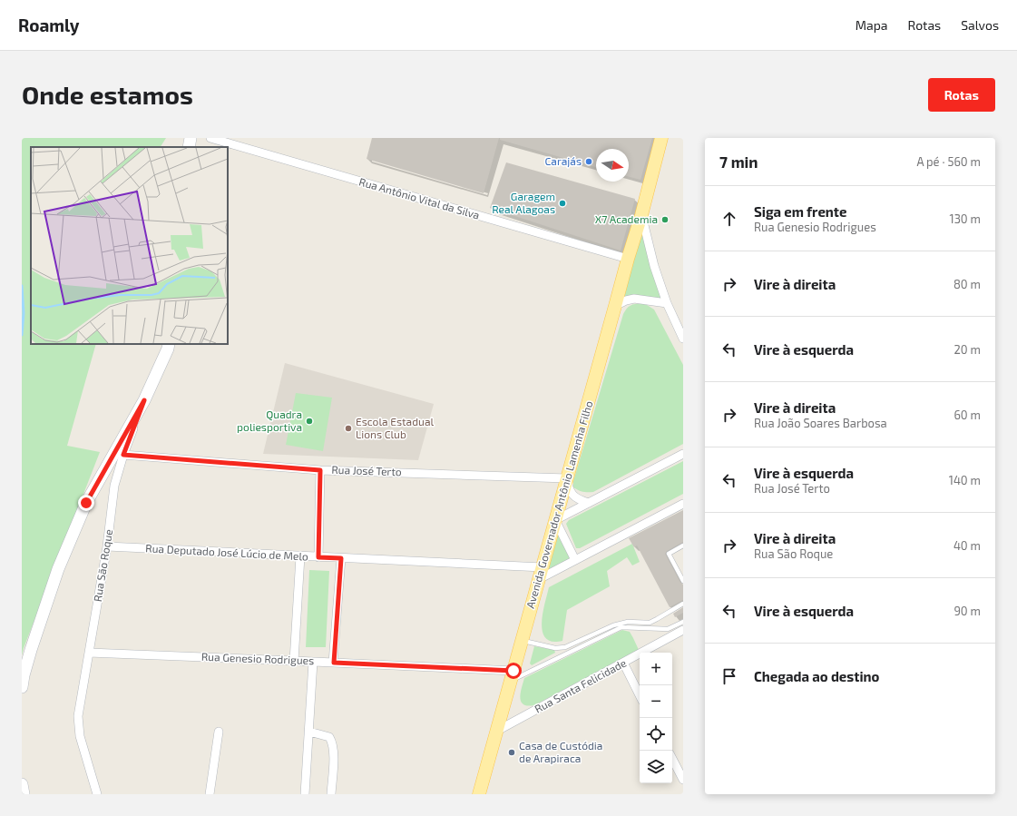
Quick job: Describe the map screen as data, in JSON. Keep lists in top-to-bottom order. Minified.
{"streets":{"main road":["Avenida Governador Antônio Lamenha Filho","Rua São Roque"],"street":["Rua Antônio Vital da Silva","Rua José Terto","Rua Deputado José Lúcio de Melo","Rua Genesio Rodrigues","Rua Santa Felicidade"]},"crossings":[["Rua Antônio Vital da Silva","Avenida Governador Antônio Lamenha Filho"],["Rua José Terto","Avenida Governador Antônio Lamenha Filho"],["Rua José Terto","Rua São Roque"],["Avenida Governador Antônio Lamenha Filho","Rua Deputado José Lúcio de Melo"],["Avenida Governador Antônio Lamenha Filho","Rua Genesio Rodrigues"],["Avenida Governador Antônio Lamenha Filho","Rua Santa Felicidade"],["Rua Deputado José Lúcio de Melo","Rua São Roque"],["Rua São Roque","Rua Genesio Rodrigues"]],"places":["Carajás","Garagem Real Alagoas","X7 Academia","Quadra poliesportiva","Escola Estadual Lions Club","Casa de Custódia de Arapiraca"],"north":"right","page":{"header":"Roamly","nav":["Mapa","Rotas","Salvos"],"buttons":"Rotas","title":"Onde estamos","heading":["7 min","A pé · 560 m"],"list":[["Siga em frente","Rua Genesio Rodrigues","130 m"],["Vire à direita","80 m"],["Vire à esquerda","20 m"],["Vire à direita","Rua João Soares Barbosa","60 m"],["Vire à esquerda","Rua José Terto","140 m"],["Vire à direita","Rua São Roque","40 m"],["Vire à esquerda","90 m"],"Chegada ao destino"],"map_buttons":["+","−"]}}
